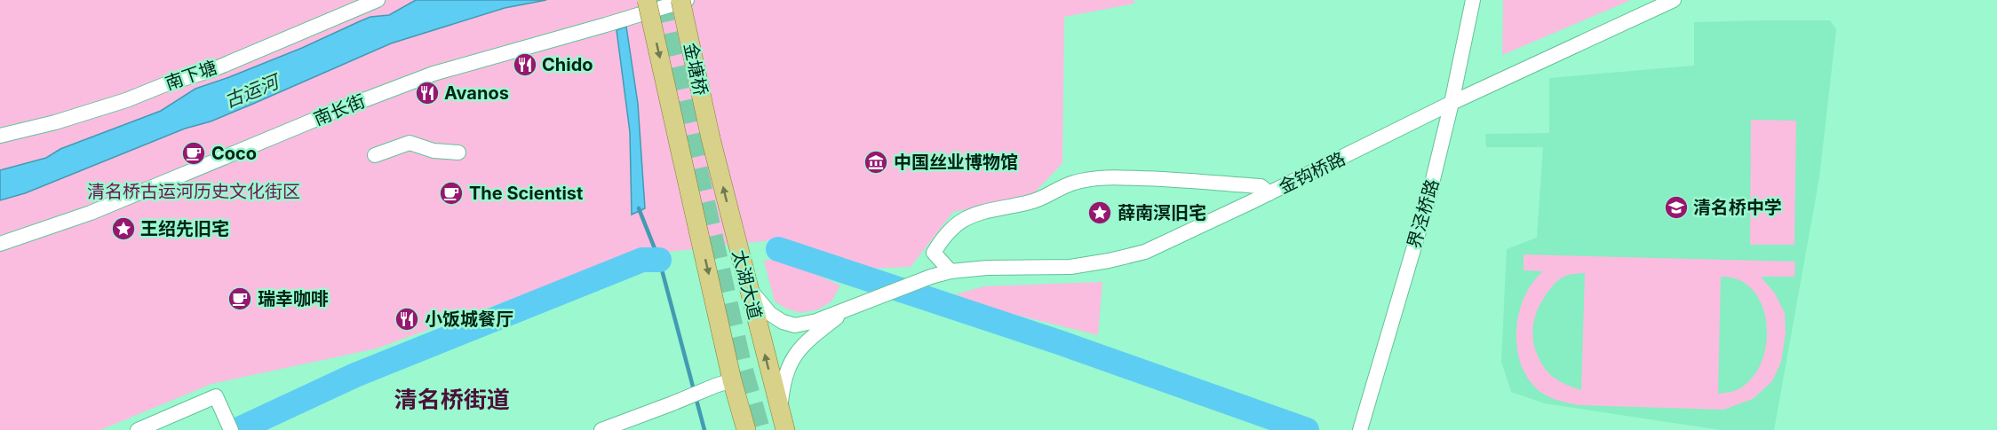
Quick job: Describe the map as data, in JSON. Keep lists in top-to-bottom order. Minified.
{"streets":{"main road":["金塘桥","太湖大道"],"street":["南下塘","南长街","金钩桥路","界泾桥路"]},"crossings":[["金塘桥","太湖大道"],["金钩桥路","界泾桥路"]],"districts":["清名桥街道"],"water":["古运河"],"parks":["清名桥古运河历史文化街区"],"places":{"restaurant":["Chido","Avanos","小饭城餐厅"],"cafe":["Coco","The Scientist","瑞幸咖啡"],"museum":["中国丝业博物馆"],"school or university":["清名桥中学"],"place":["薛南溟旧宅","王绍先旧宅"]}}
